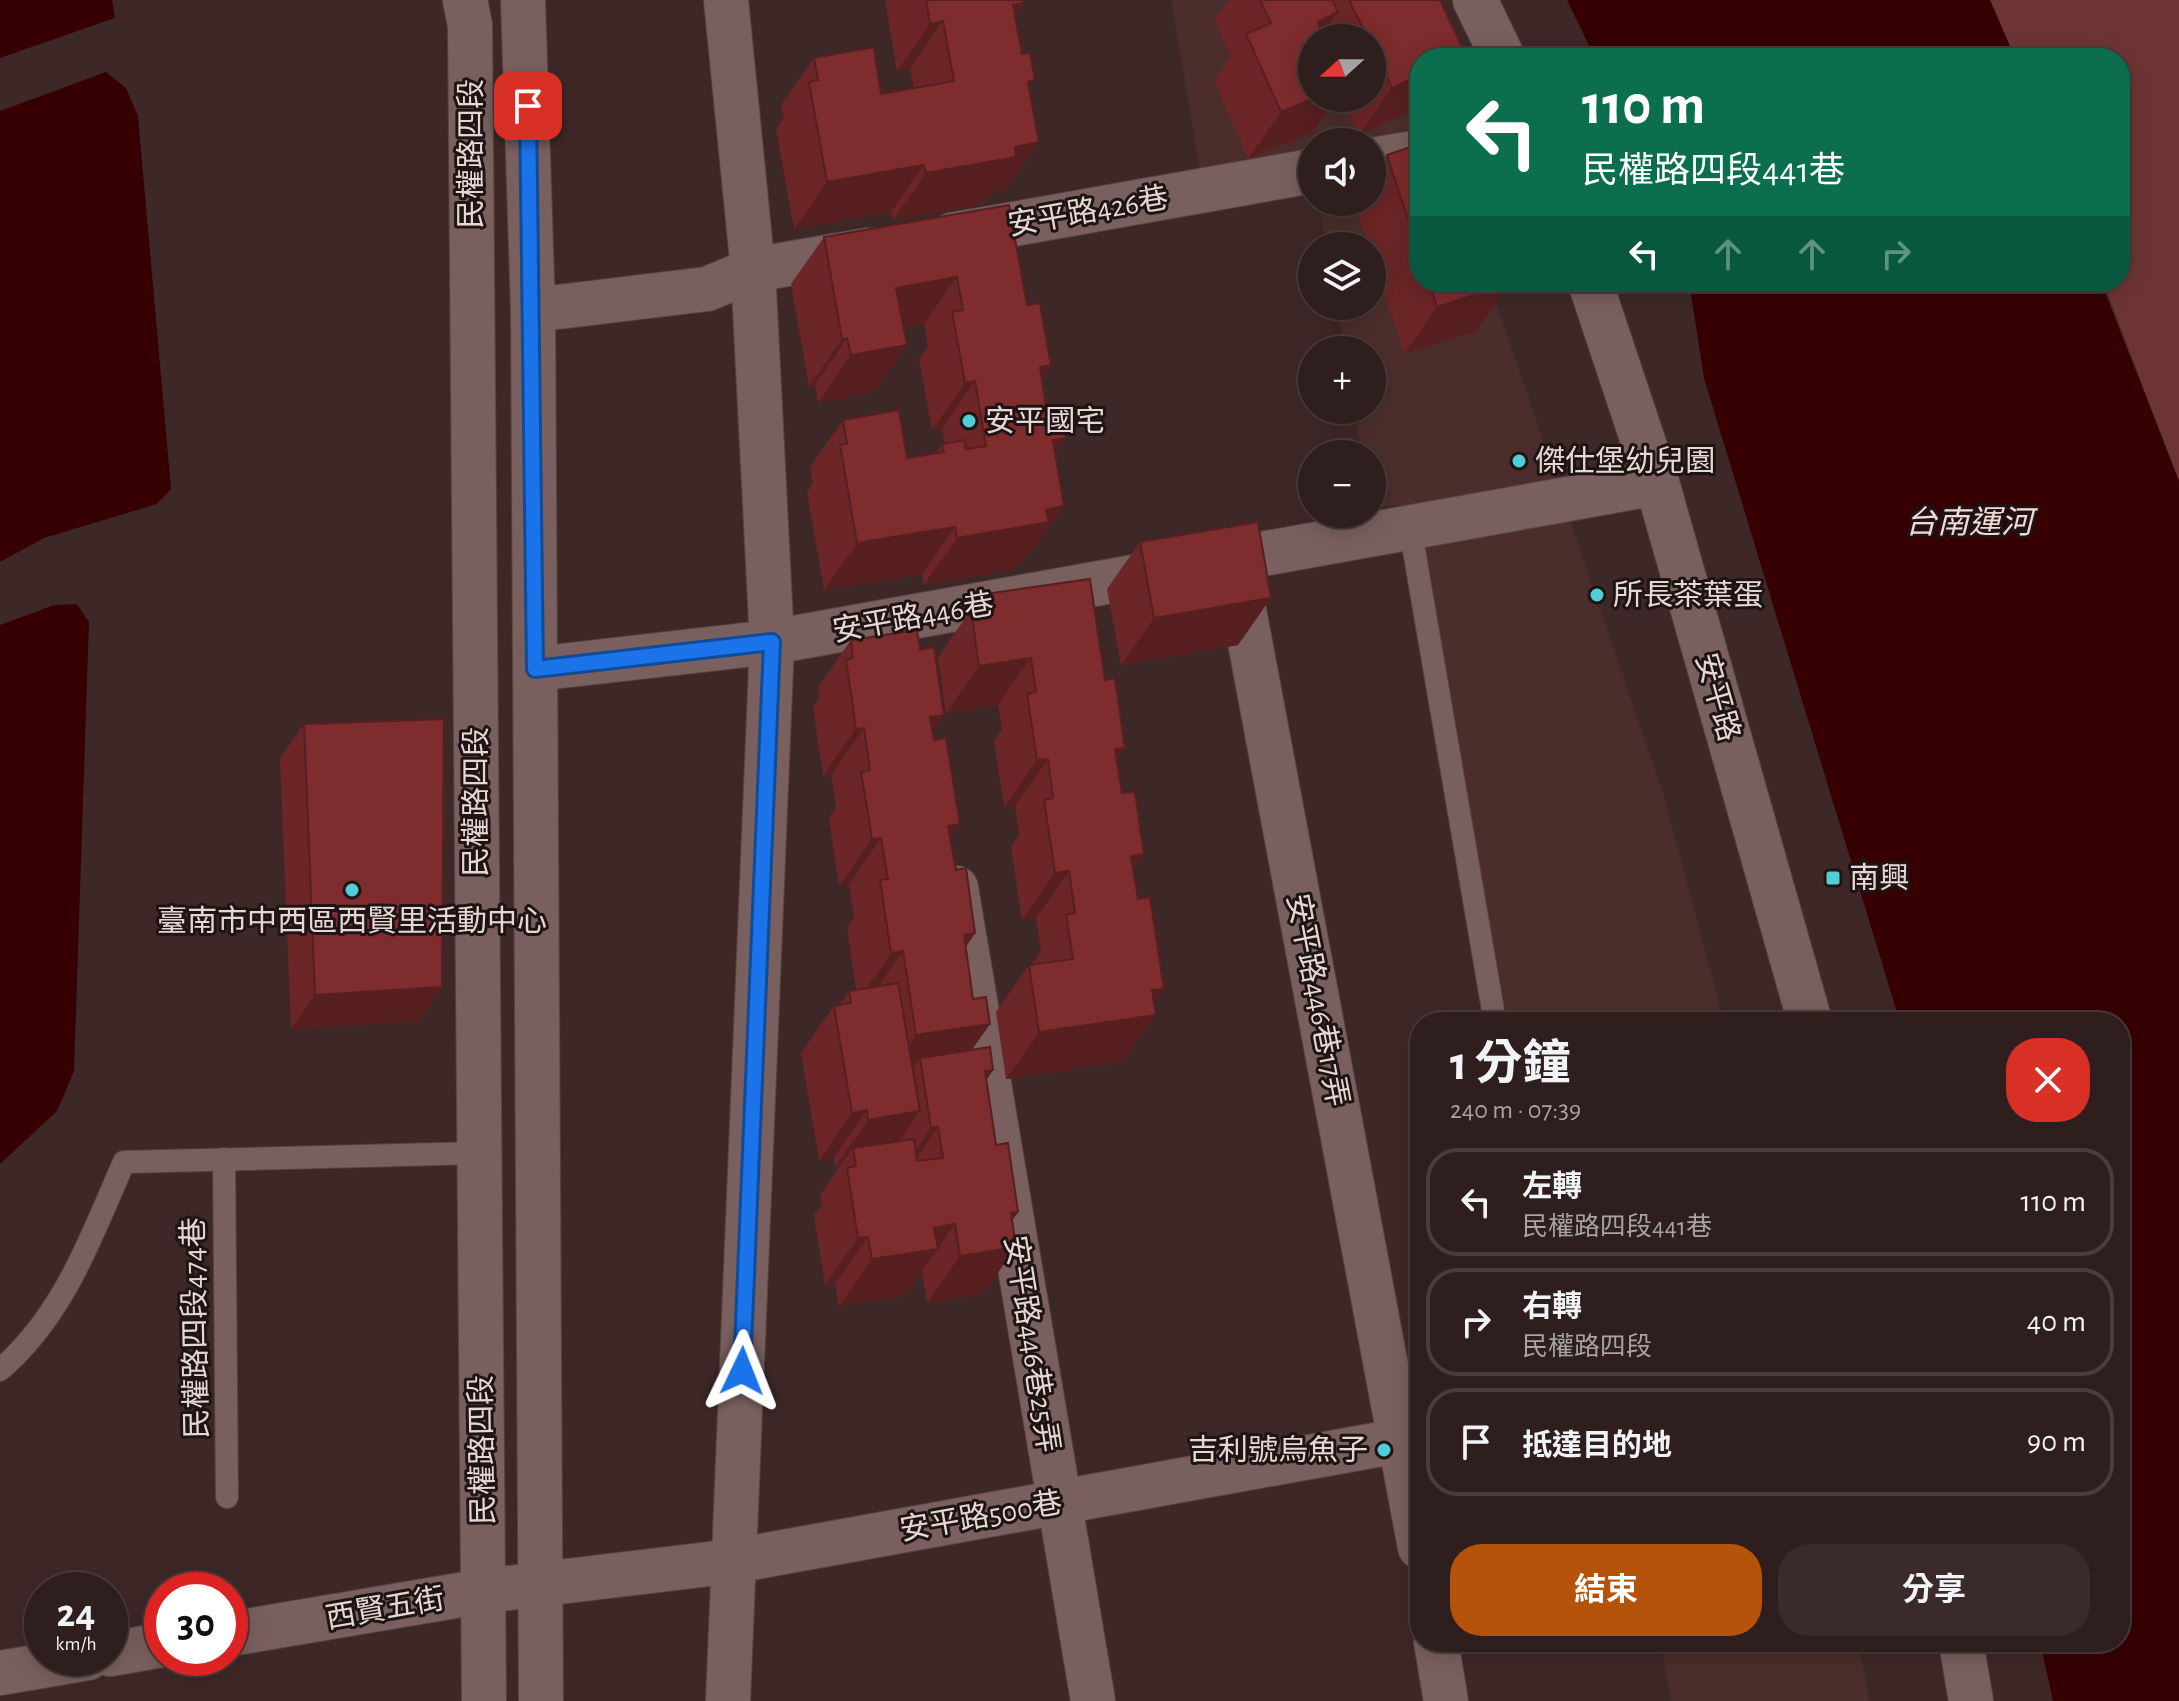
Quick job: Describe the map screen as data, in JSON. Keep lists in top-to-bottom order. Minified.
{"streets":{"street":["民權路四段","安平路426巷","安平路446巷","安平路","安平路446巷17弄","安平路446巷25弄","安平路500巷","西賢五街"],"lane":["民權路四段474巷"]},"crossings":[["民權路四段","安平路426巷"],["民權路四段","安平路446巷"],["民權路四段","安平路500巷"],["民權路四段","西賢五街"],["安平路446巷","安平路"],["安平路446巷","安平路446巷17弄"],["安平路446巷25弄","安平路500巷"],["安平路500巷","西賢五街"]],"water":["台南運河"],"places":{"other":["安平國宅","傑仕堡幼兒園","所長茶葉蛋","臺南市中西區西賢里活動中心","吉利號烏魚子"],"transit":["南興"]},"north":"left","page":{"map_buttons":["+","−"],"turn":["110 m","民權路四段441巷"],"heading":["1 分鐘","240 m · 07:39"],"list":[{"name":"左轉","note":"民權路四段441巷","value":"110 m"},{"name":"右轉","note":"民權路四段","value":"40 m"},{"name":"抵達目的地","value":"90 m"}],"buttons":["結束","分享"],"speed":"24 km/h","limit":"30"}}
